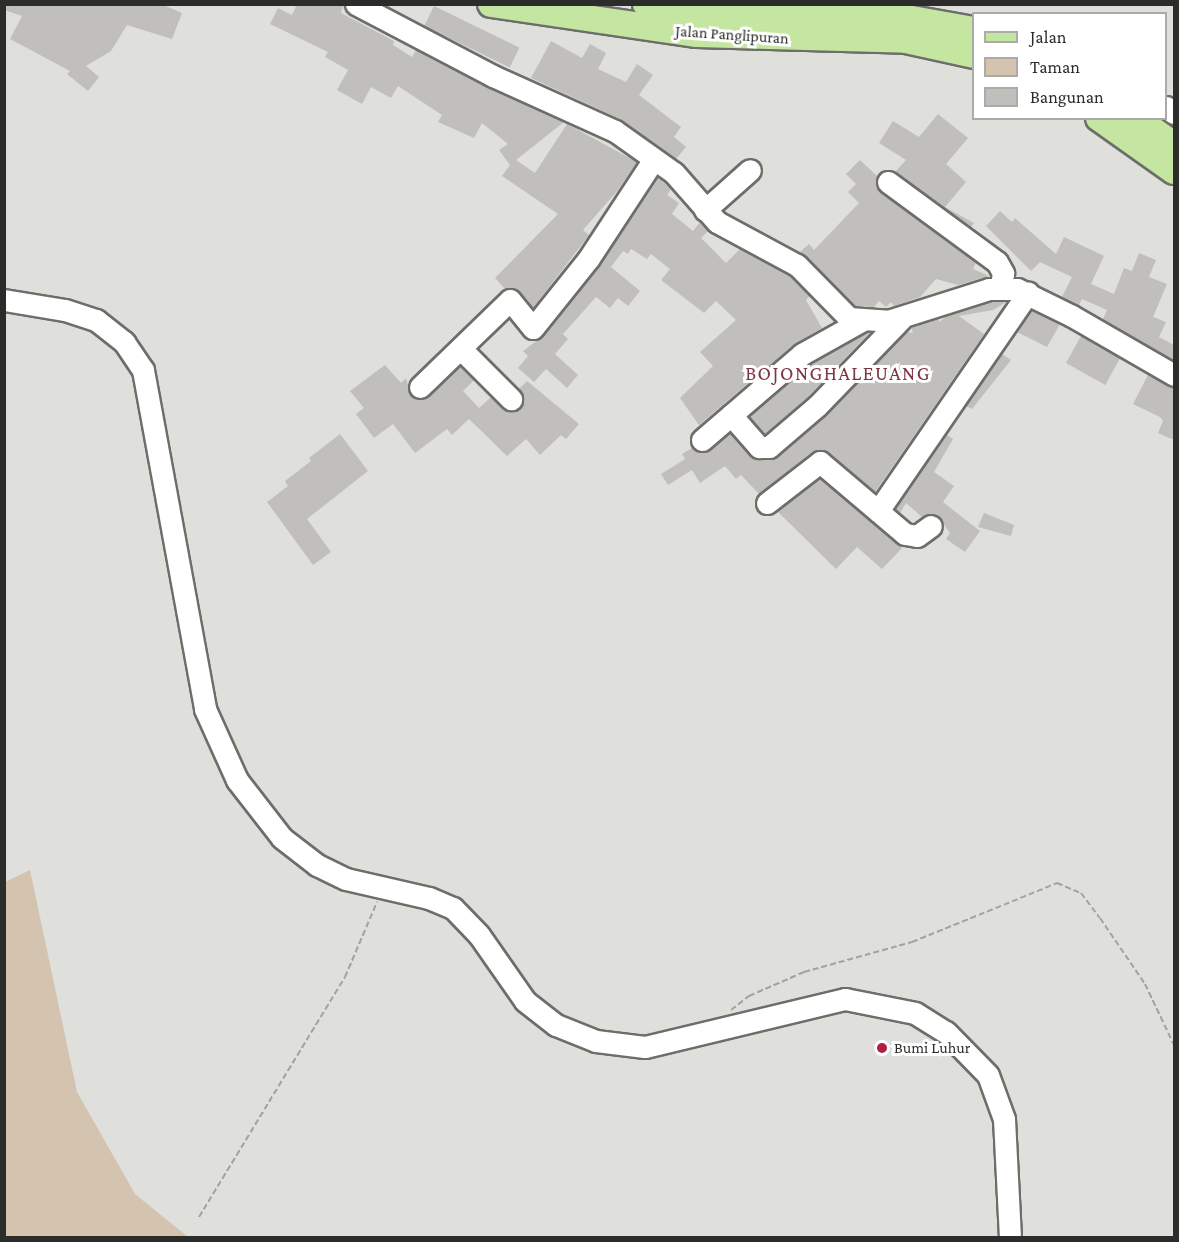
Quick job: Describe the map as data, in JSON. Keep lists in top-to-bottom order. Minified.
{"streets":{"main road":["Jalan Panglipuran"]},"districts":["BOJONGHALEUANG"],"places":["Bumi Luhur"],"legend":["Jalan","Taman","Bangunan"]}
